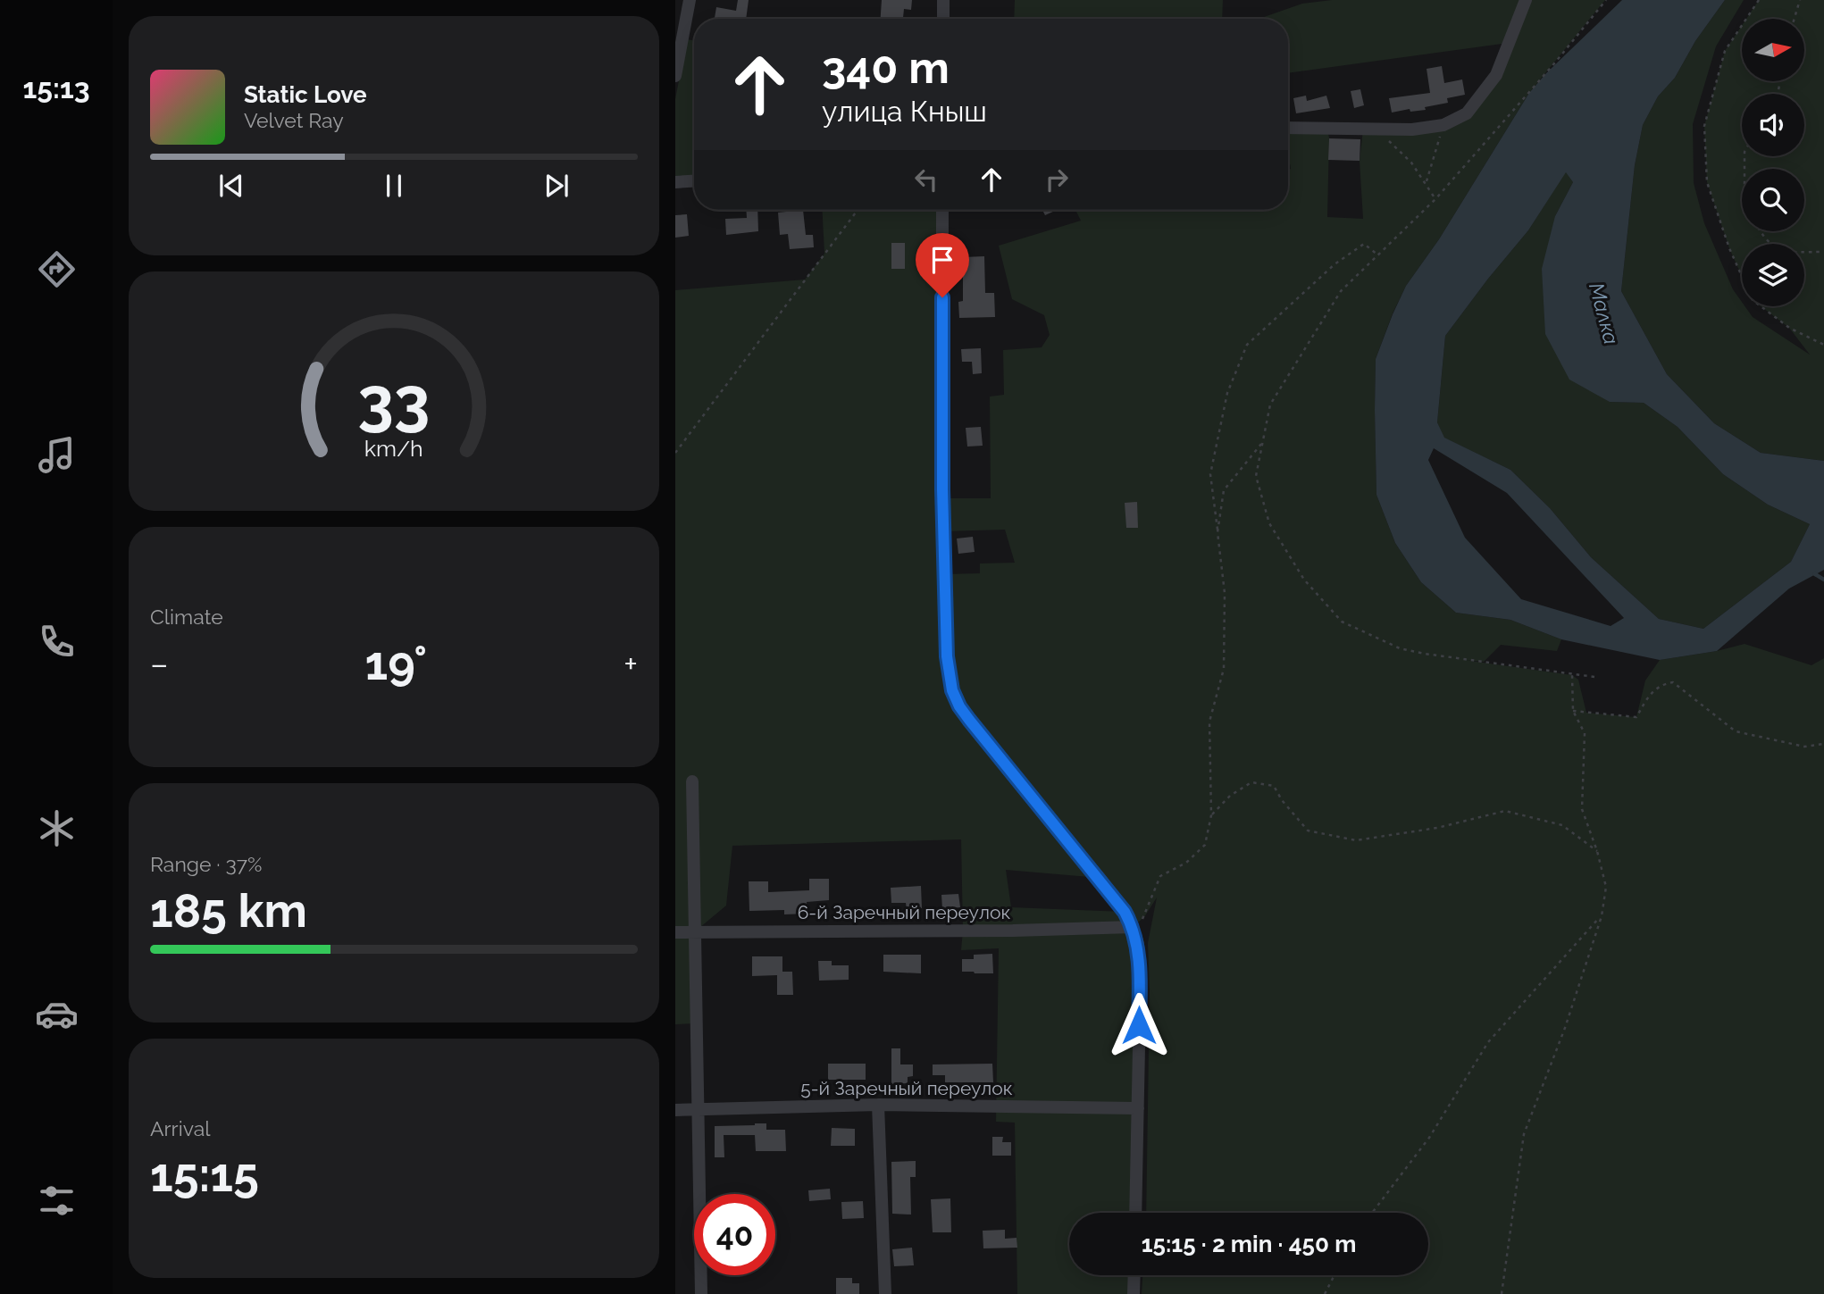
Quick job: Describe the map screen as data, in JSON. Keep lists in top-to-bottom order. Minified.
{"streets":{"street":["6-й Заречный переулок","5-й Заречный переулок"]},"water":["Малка"],"north":"right","page":{"tabs":"15:13","turn":["340 m","улица Кныш"],"song":["Static Love","Velvet Ray"],"tile":["Climate",["Range · 37%","185 km"],["Arrival","15:15"]],"heat":["−","19°","+"],"limit":"40","trip":"15:15 · 2 min · 450 m","gauge":["33","km/h"]}}
